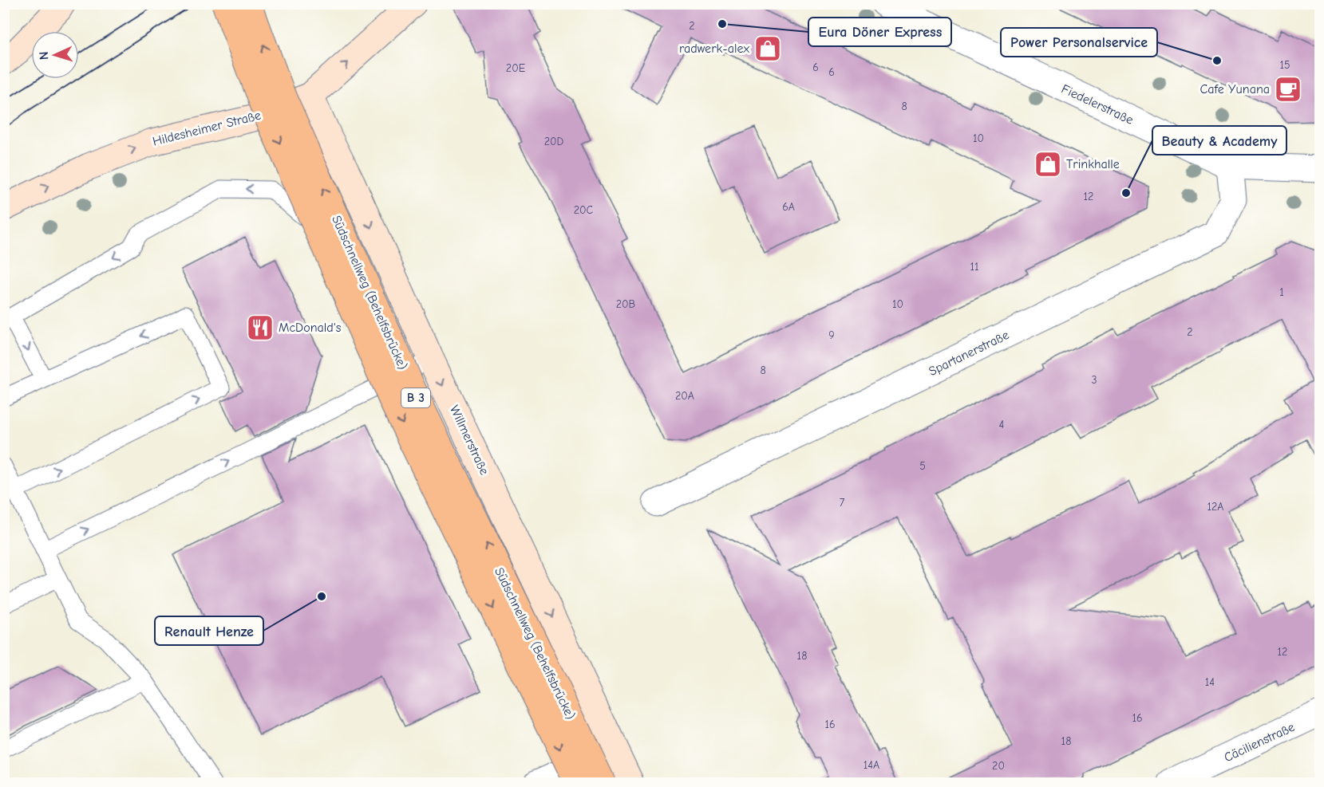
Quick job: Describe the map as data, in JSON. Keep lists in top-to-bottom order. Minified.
{"streets":{"highway":["Südschnellweg (Behelfsbrücke)","B 3"],"main road":["Hildesheimer Straße","Willmerstraße"],"street":["Fiedelerstraße","Spartanerstraße","Cäcilienstraße"]},"crossings":[["Fiedelerstraße","Spartanerstraße"],["Hildesheimer Straße","Willmerstraße"]],"one_way":["Hildesheimer Straße","Willmerstraße"],"places":{"other":["Eura Döner Express","Power Personalservice","Beauty & Academy","Renault Henze"],"shop":["radwerk-alex","Trinkhalle"],"cafe":["Cafe Yunana"],"restaurant":["McDonald's"]},"house_numbers":["2","15","6","20E","6","8","10","20D","12","6A","20C","11","1","20B","10","2","9","8","3","20A","4","5","7","12A","12","18","14","16","16","18","14A","20"],"north":"left"}
